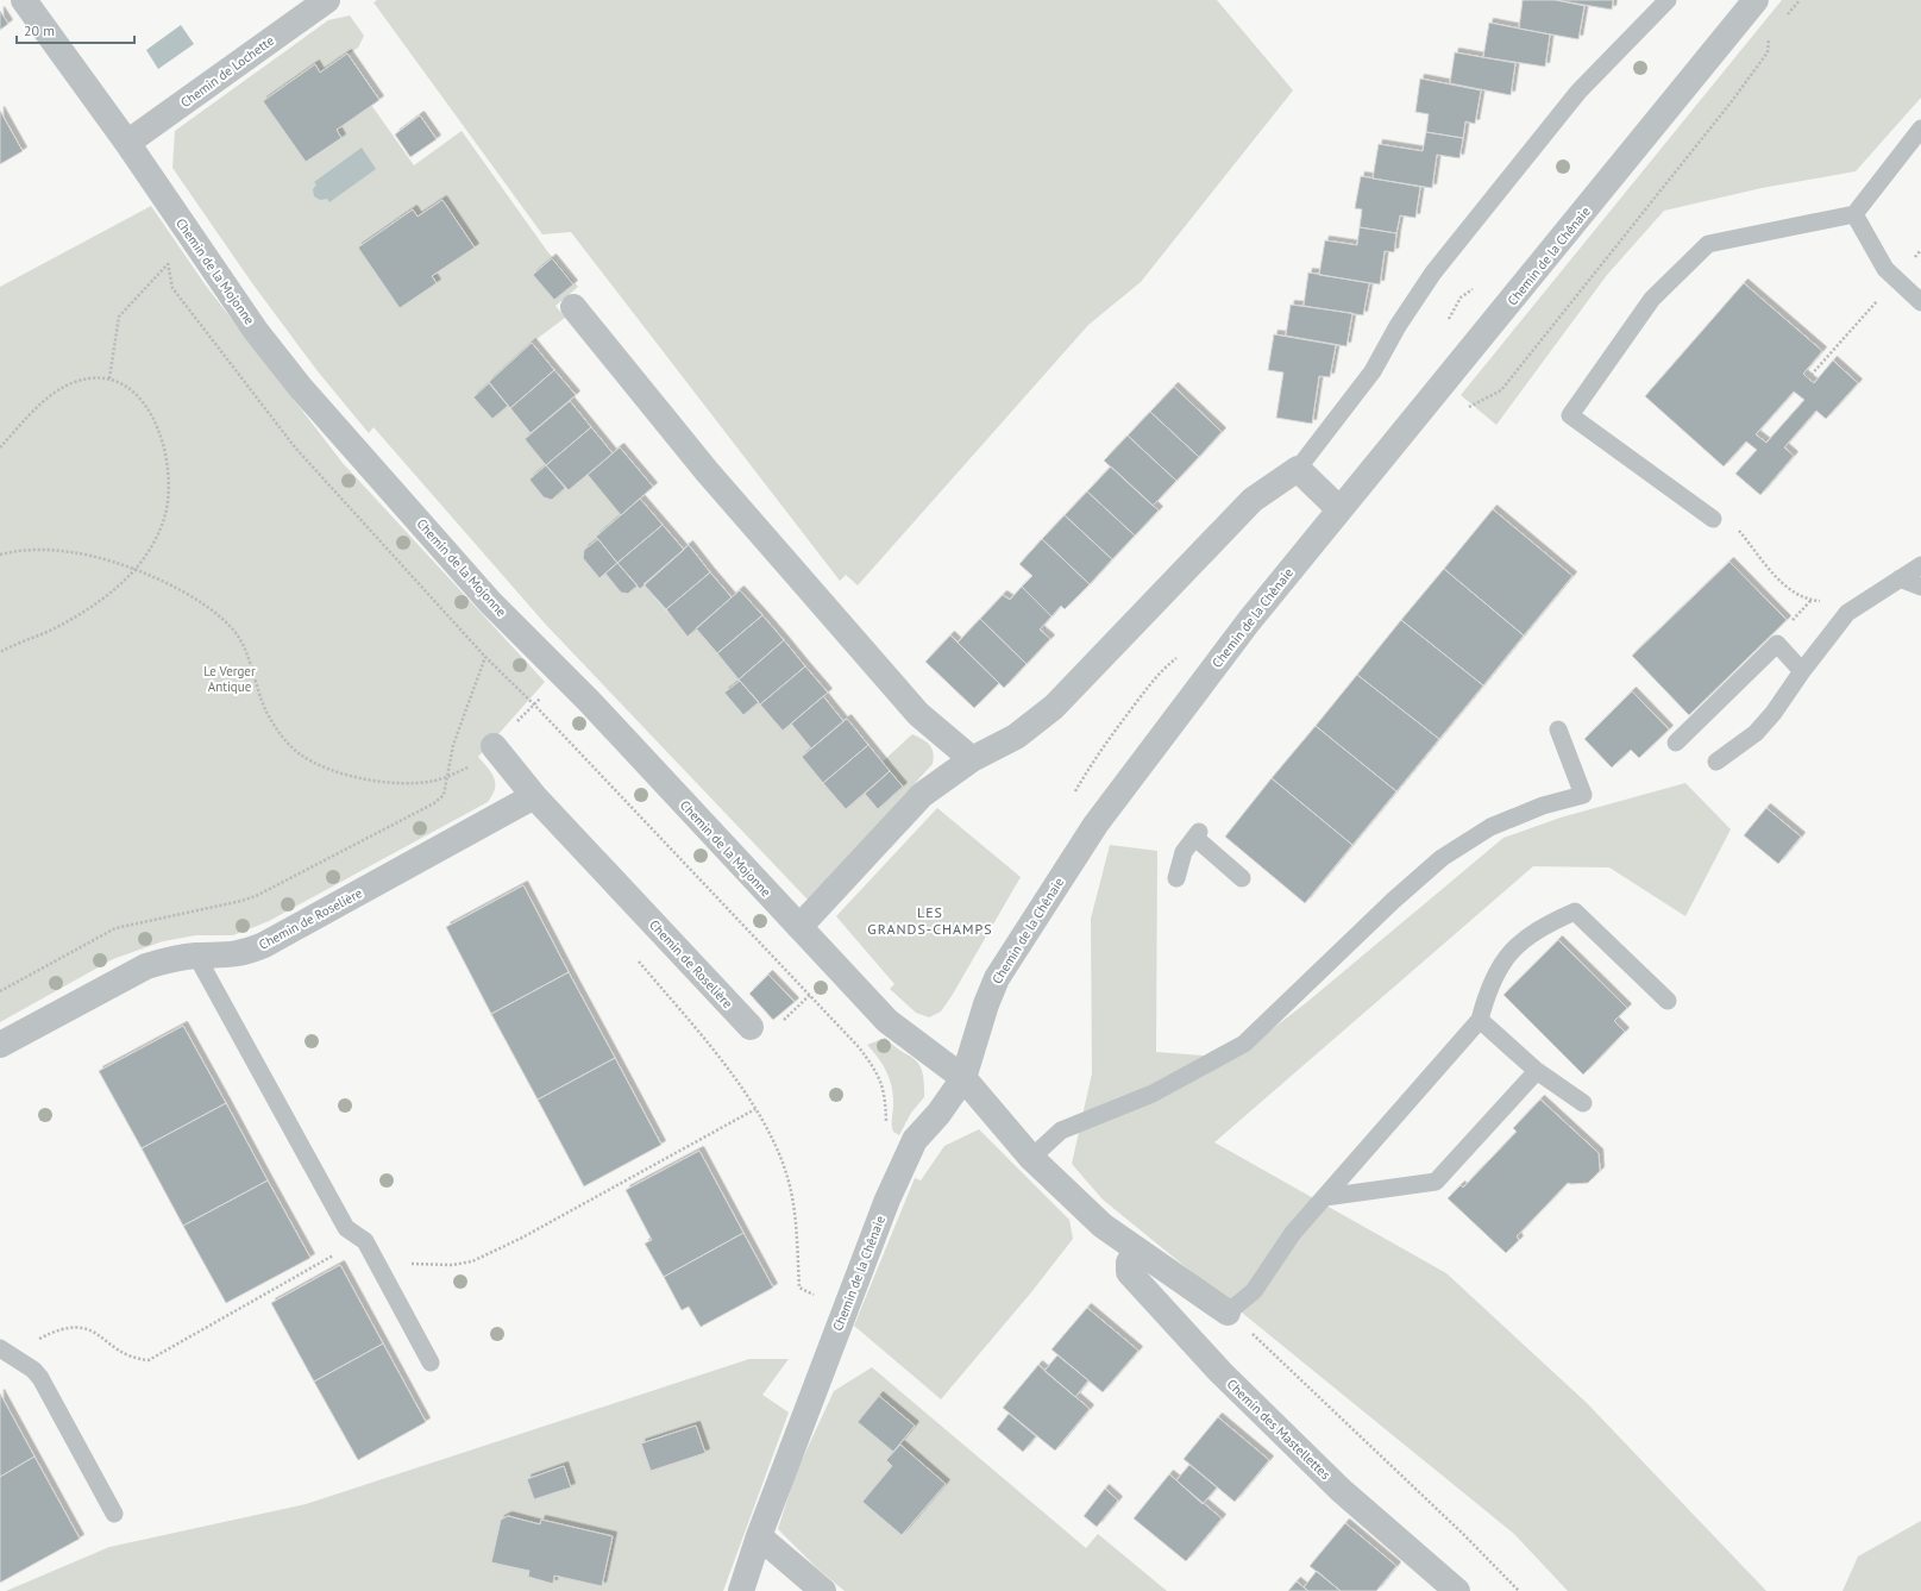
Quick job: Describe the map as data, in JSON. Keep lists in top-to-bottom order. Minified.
{"streets":{"street":["Chemin de Lochette","Chemin de la Chênaie","Chemin de la Mojonne","Chemin de Roselière","Chemin des Mastellettes"]},"crossings":[["Chemin de Lochette","Chemin de la Mojonne"],["Chemin de la Chênaie","Chemin de la Mojonne"]],"districts":["LES GRANDS-CHAMPS"],"parks":["Le Verger Antique"],"scale_bar":"20 m"}
